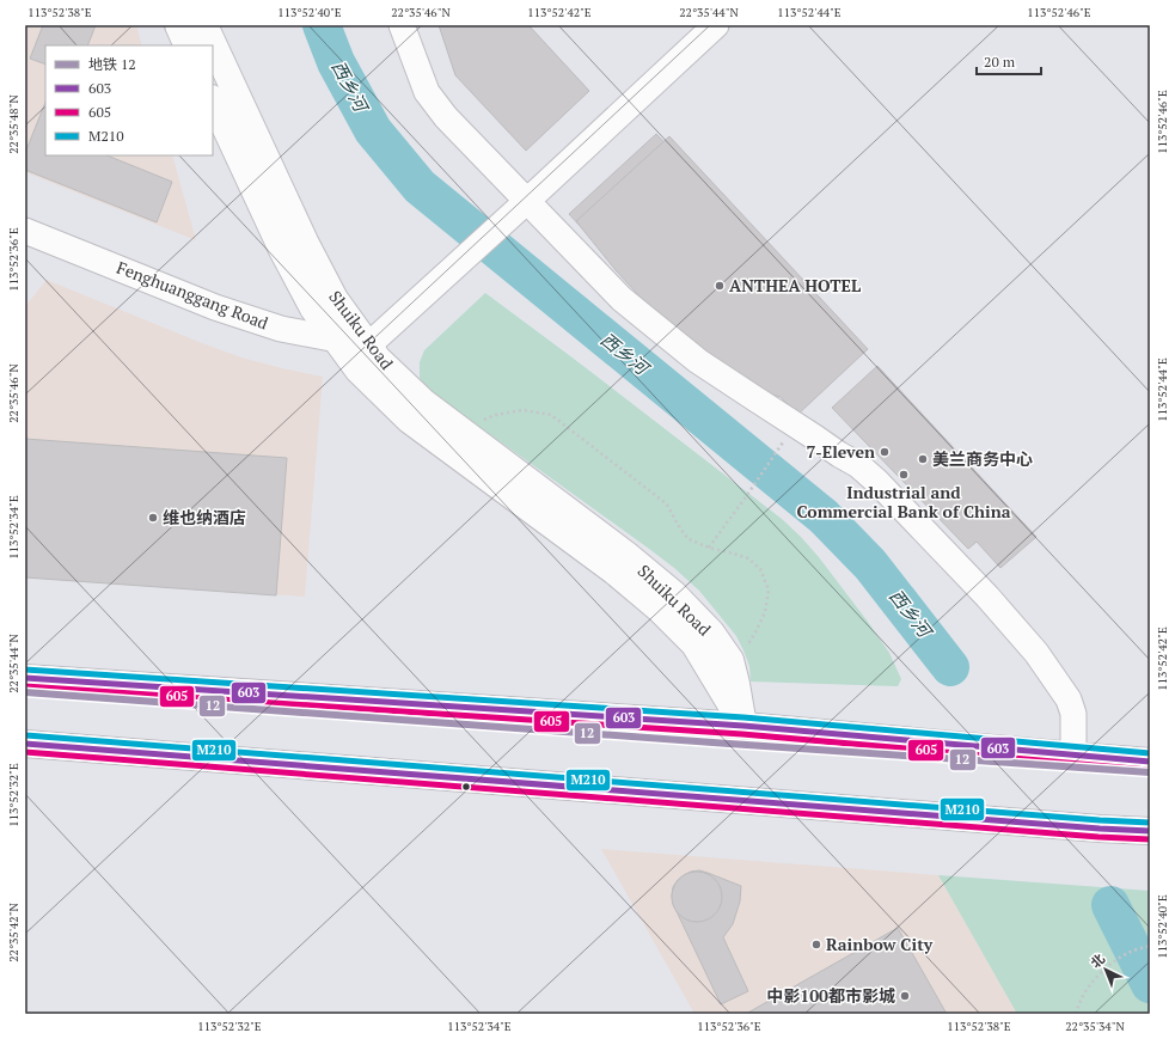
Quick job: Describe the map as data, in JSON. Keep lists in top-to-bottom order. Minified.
{"streets":{"main road":["Shuiku Road"],"street":["Fenghuanggang Road"]},"crossings":[["Fenghuanggang Road","Shuiku Road"]],"water":["西乡河"],"places":["ANTHEA HOTEL","7-Eleven","美兰商务中心","Industrial and Commercial Bank of China","维也纳酒店","Rainbow City","中影100都市影城"],"lines":["transit line M210","transit line 603","transit line 605","metro line 12"],"legend":["地铁 12","603","605","M210"],"scale_bar":"20 m","north":"top left","coordinates":["113°52'38\"E","113°52'40\"E","22°35'46\"N","113°52'42\"E","22°35'44\"N","113°52'44\"E","113°52'46\"E","22°35'48\"N","113°52'36\"E","113°52'34\"E","113°52'32\"E","22°35'42\"N","22°35'34\"N"]}
